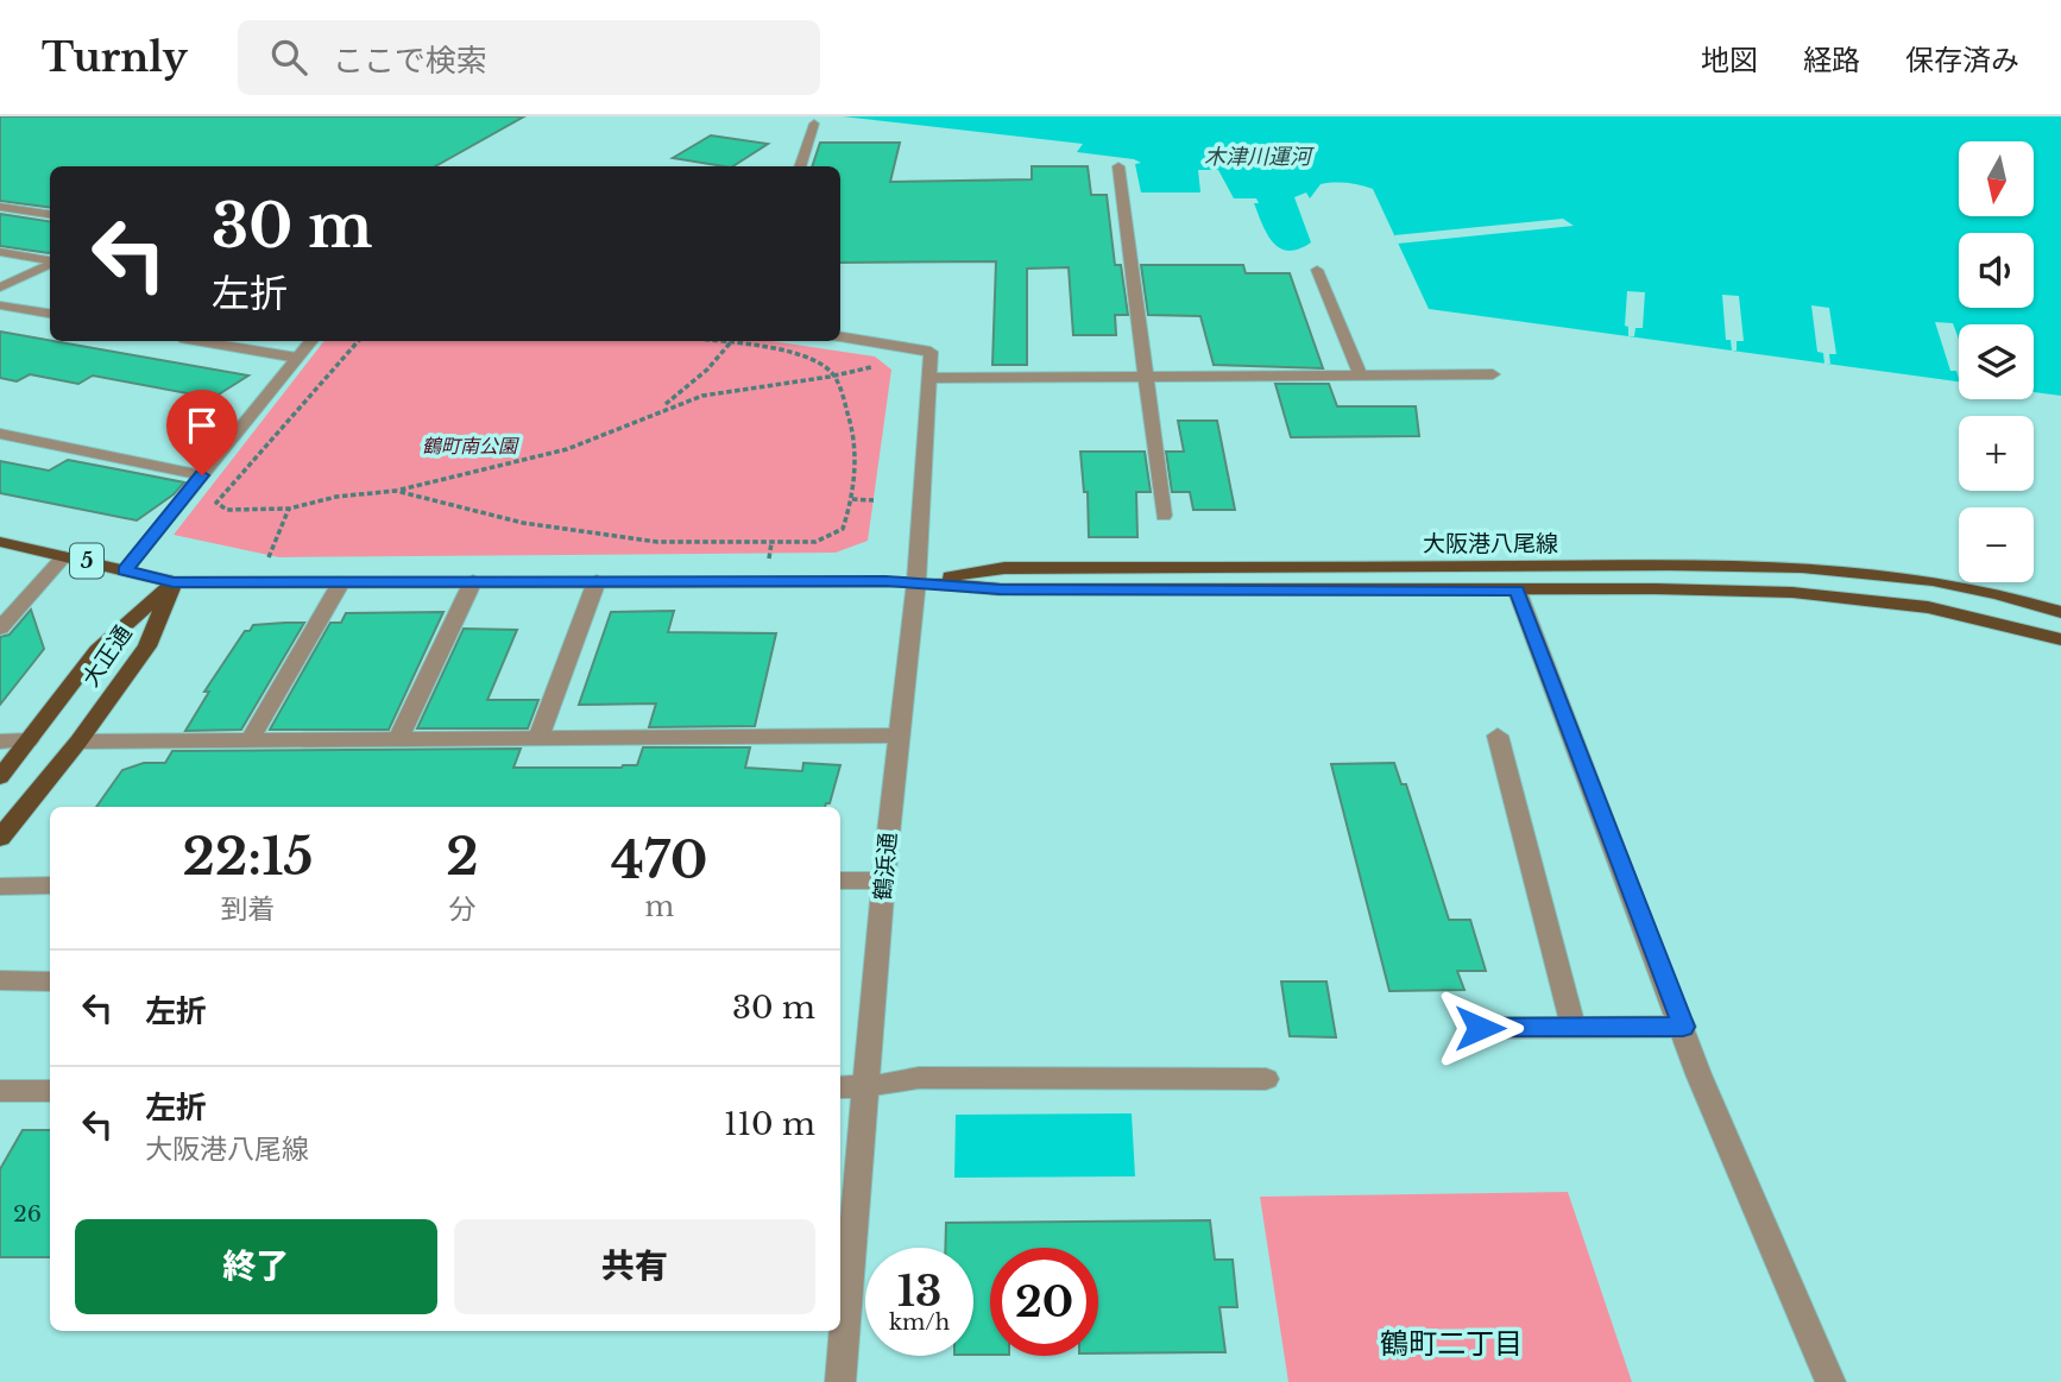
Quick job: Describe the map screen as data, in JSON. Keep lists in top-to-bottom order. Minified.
{"streets":{"main road":["大阪港八尾線","5","大正通"],"street":["鶴浜通"]},"crossings":[["大阪港八尾線","大正通"],["大阪港八尾線","鶴浜通"]],"districts":["鶴町二丁目"],"water":["木津川運河"],"parks":["鶴町南公園"],"house_numbers":["26"],"north":"bottom","page":{"header":"Turnly","search":"ここで検索","nav":["地図","経路","保存済み"],"map_buttons":["+","−"],"turn":["30 m","左折"],"eta":["22:15","到着","2","分","470","m"],"list":[{"name":"左折","value":"30 m"},{"name":"左折","note":"大阪港八尾線","value":"110 m"}],"buttons":["終了","共有"],"speed":"13 km/h","limit":"20"}}
